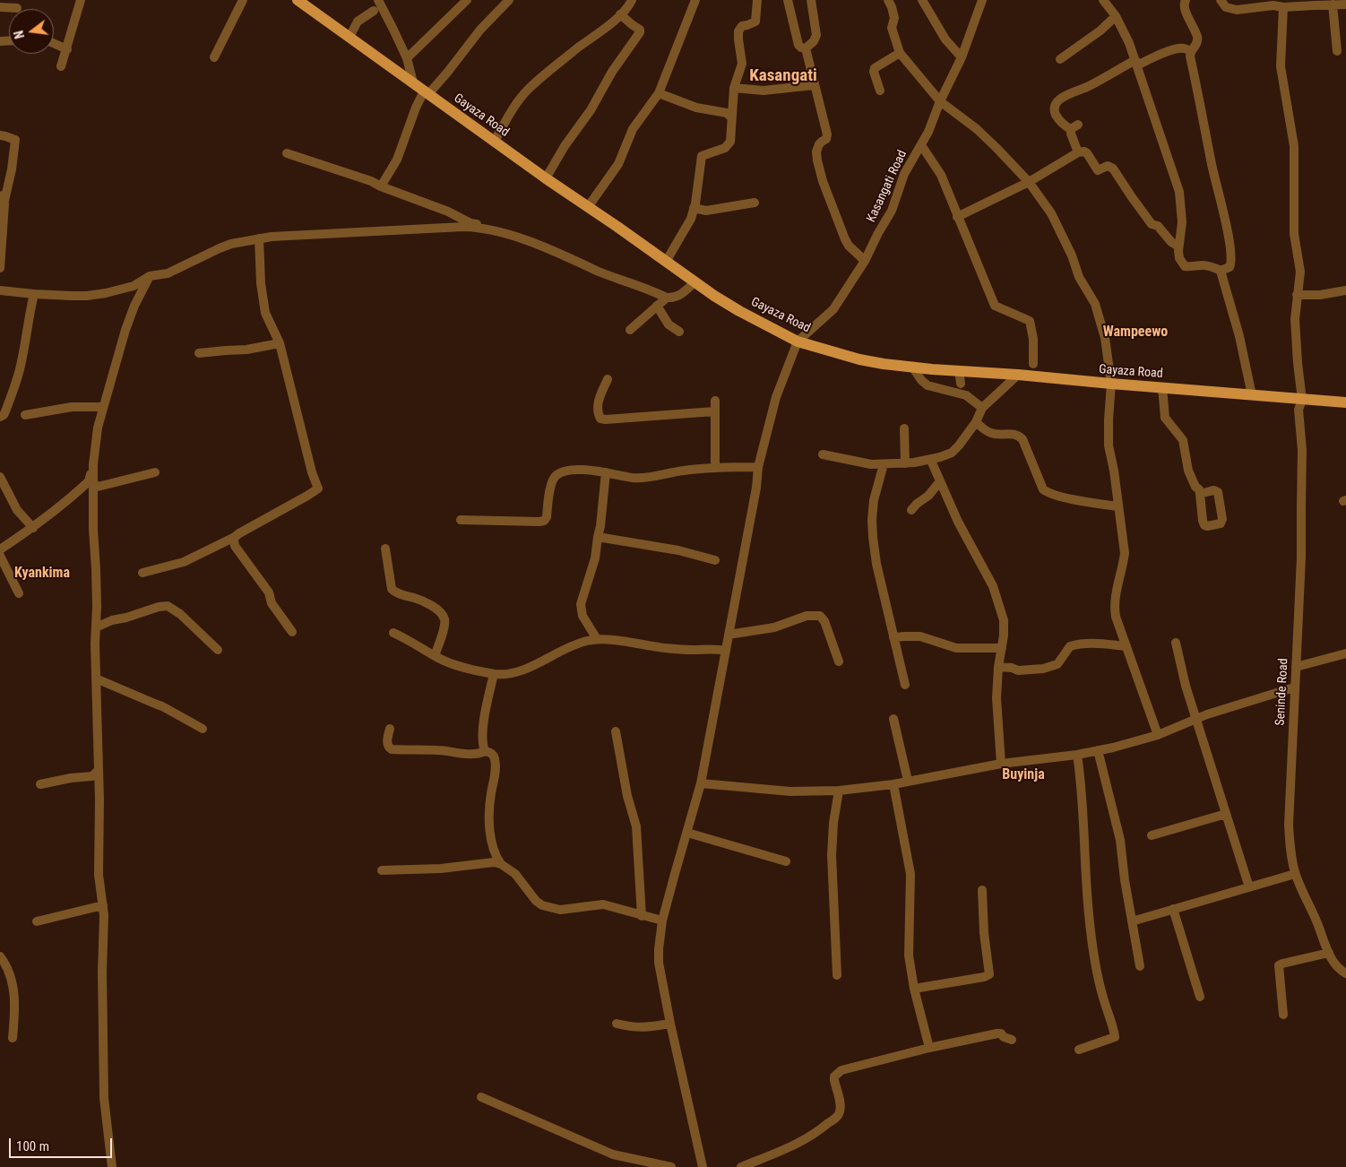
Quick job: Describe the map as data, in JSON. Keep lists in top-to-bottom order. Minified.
{"streets":{"main road":["Gayaza Road"],"street":["Kasangati Road","Seninde Road"]},"crossings":[["Gayaza Road","Kasangati Road"],["Gayaza Road","Seninde Road"]],"districts":["Kasangati","Wampeewo","Kyankima","Buyinja"],"scale_bar":"100 m","north":"left"}
